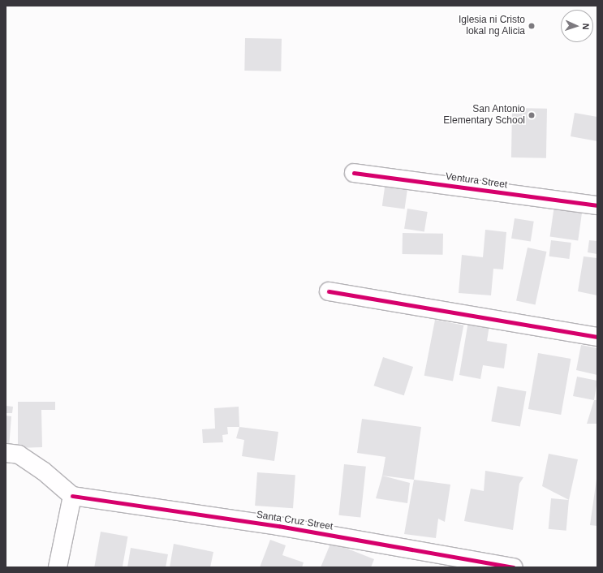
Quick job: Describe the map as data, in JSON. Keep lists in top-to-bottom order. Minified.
{"streets":{"street":["Ventura Street","Santa Cruz Street"]},"places":["Iglesia ni Cristo lokal ng Alicia","San Antonio Elementary School"],"north":"right"}
